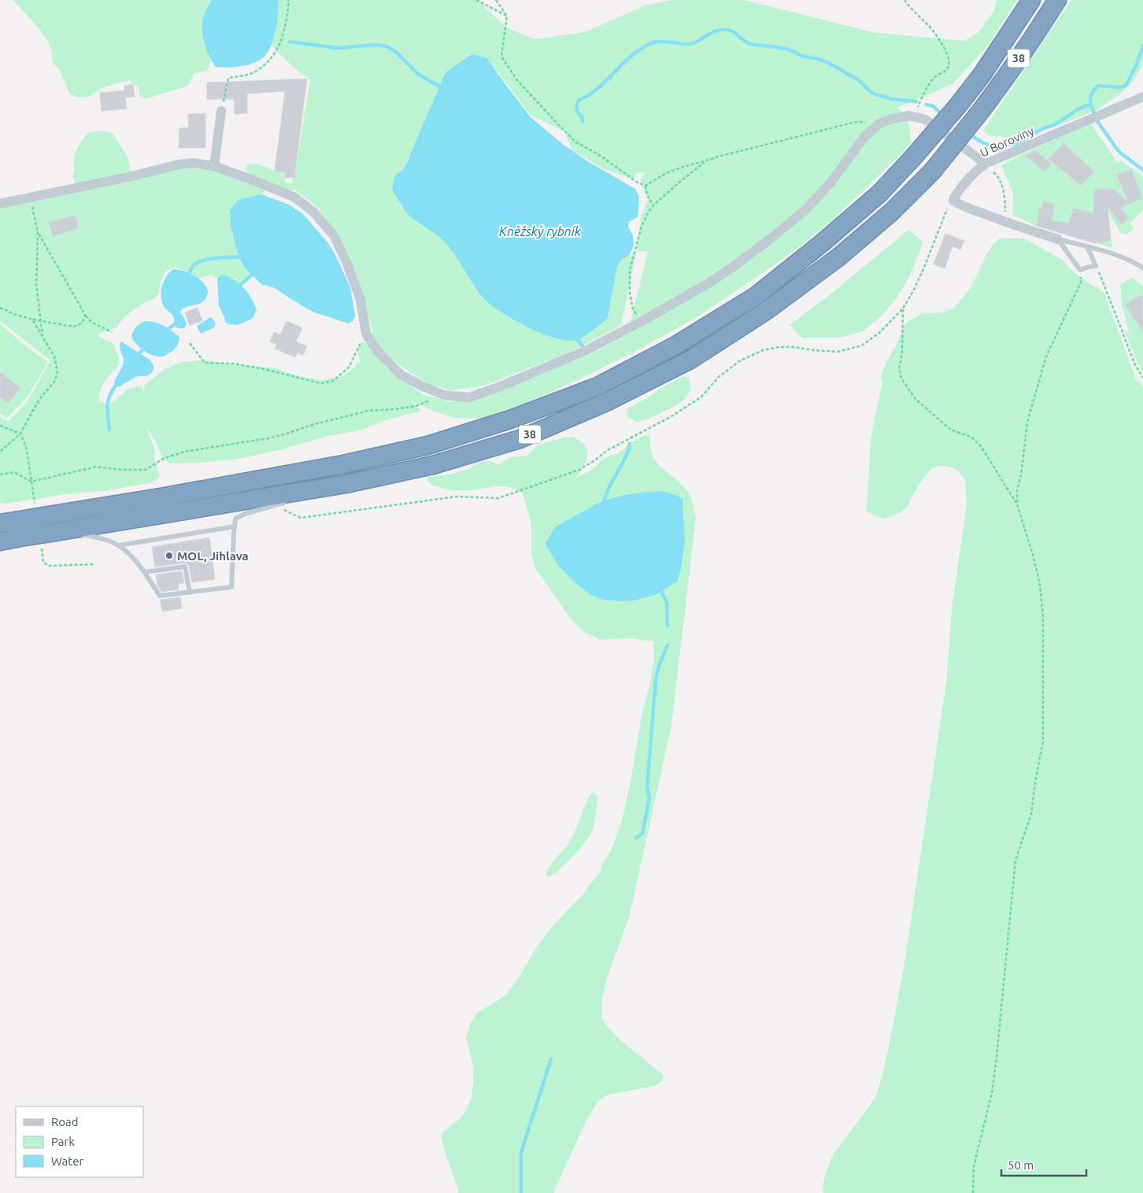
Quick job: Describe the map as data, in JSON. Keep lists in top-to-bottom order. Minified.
{"streets":{"highway":["38"],"street":["U Boroviny"]},"water":["Kněžský rybník"],"places":["MOL, Jihlava"],"legend":["Road","Park","Water"],"scale_bar":"50 m"}
